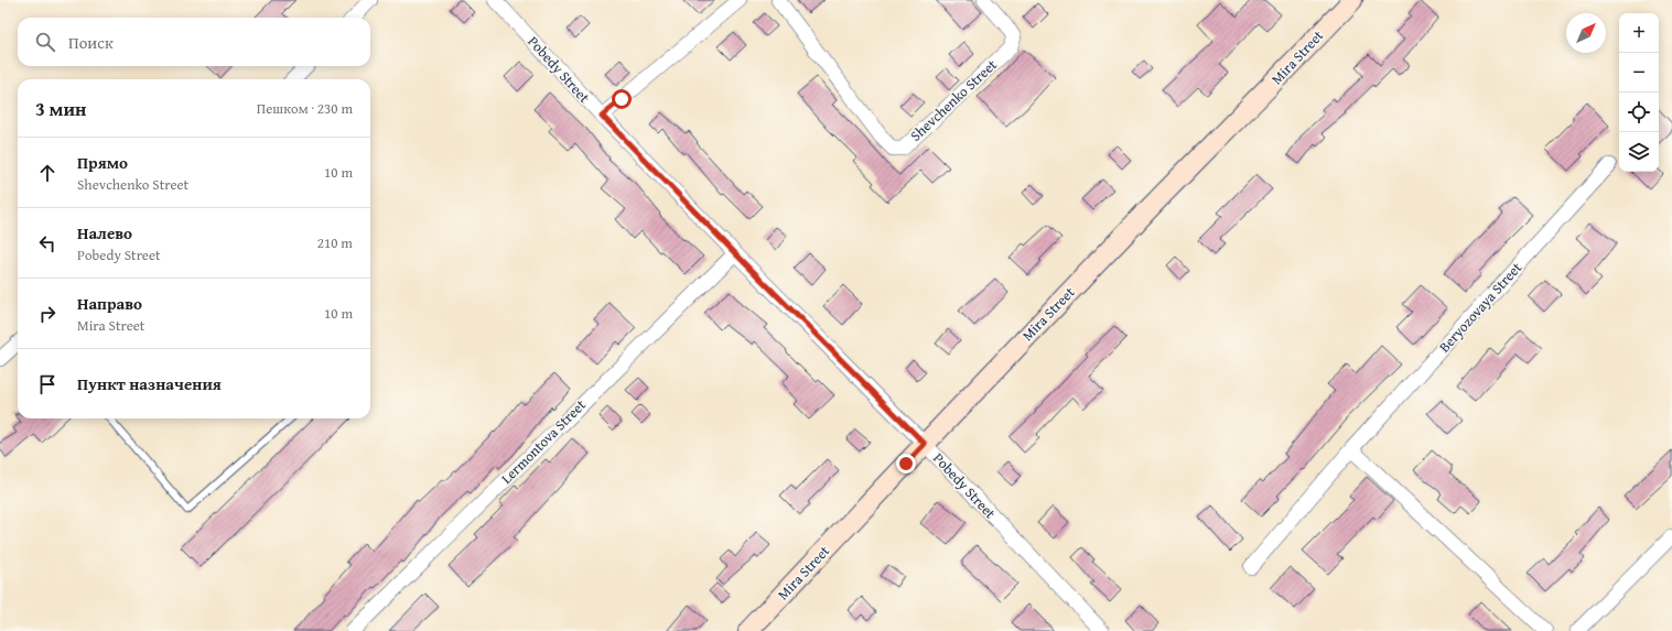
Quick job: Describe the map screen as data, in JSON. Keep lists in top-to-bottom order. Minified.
{"streets":{"main road":["Mira Street"],"street":["Pobedy Street","Shevchenko Street","Beryozovaya Street","Lermontova Street"]},"crossings":[["Mira Street","Pobedy Street"],["Pobedy Street","Lermontova Street"]],"north":"top right","page":{"map_buttons":["+","−"],"search":"Поиск","heading":["3 мин","Пешком · 230 m"],"list":[["Прямо","Shevchenko Street","10 m"],["Налево","Pobedy Street","210 m"],["Направо","Mira Street","10 m"],"Пункт назначения"]}}
